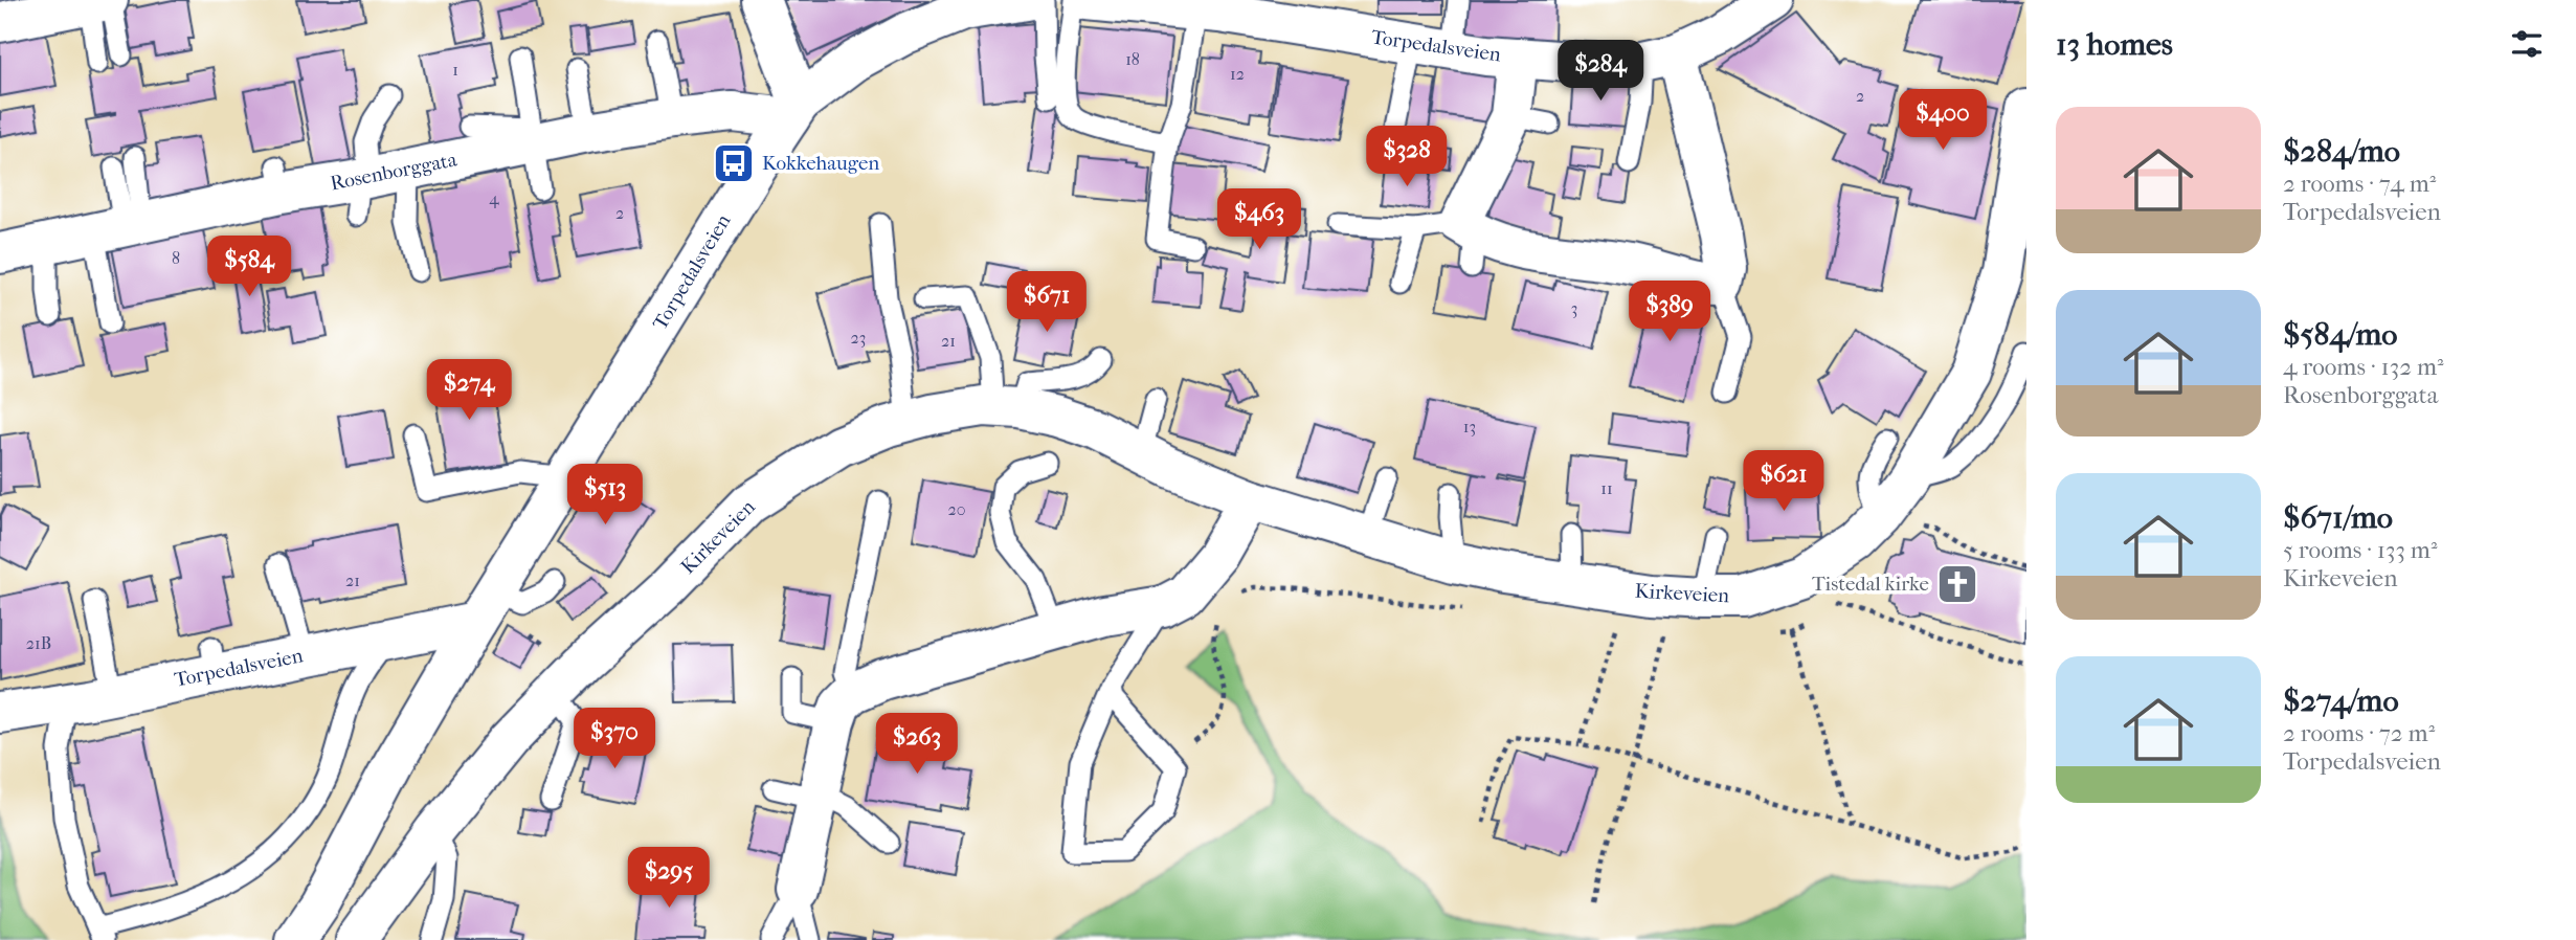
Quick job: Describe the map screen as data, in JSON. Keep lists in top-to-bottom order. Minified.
{"streets":{"street":["Torpedalsveien","Rosenborggata","Kirkeveien"]},"crossings":[["Torpedalsveien","Rosenborggata"]],"places":{"bus stop":["Kokkehaugen"],"church":["Tistedal kirke"]},"house_numbers":["18","1","12","2","4","2","8","3","23","21","13","11","20","21","21B"],"page":{"heading":"13 homes","price":["$284","$400","$328","$463","$584","$671","$389","$274","$621","$513","$370","$263","$295"],"list":[{"name":"$284/mo","note":"2 rooms · 74 m² · Torpedalsveien"},{"name":"$584/mo","note":"4 rooms · 132 m² · Rosenborggata"},{"name":"$671/mo","note":"5 rooms · 133 m² · Kirkeveien"},{"name":"$274/mo","note":"2 rooms · 72 m² · Torpedalsveien"}]}}
